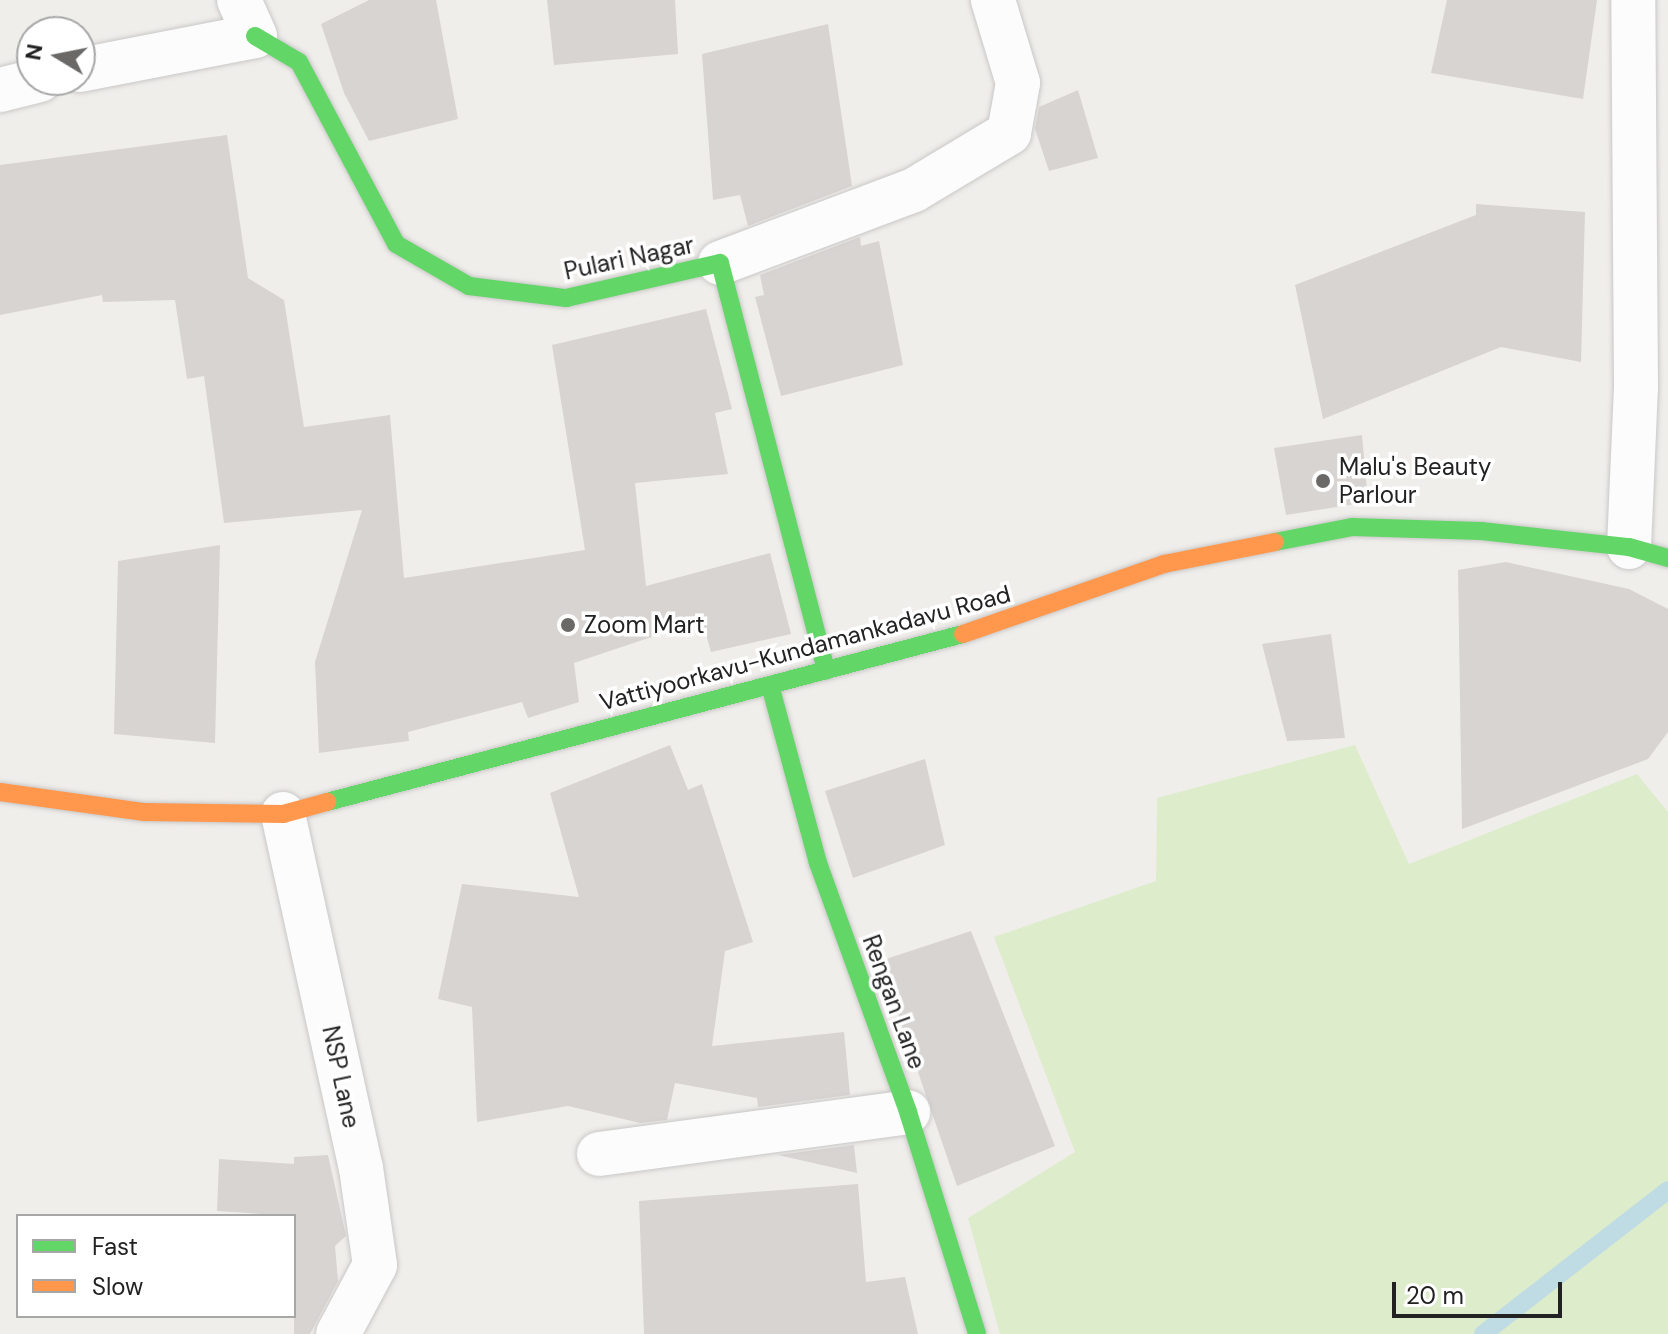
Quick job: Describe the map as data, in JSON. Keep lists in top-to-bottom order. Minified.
{"streets":{"street":["Pulari Nagar","Vattiyoorkavu-Kundamankadavu Road","Rengan Lane","NSP Lane"]},"crossings":[["Pulari Nagar","Vattiyoorkavu-Kundamankadavu Road"],["Vattiyoorkavu-Kundamankadavu Road","Rengan Lane"],["Vattiyoorkavu-Kundamankadavu Road","NSP Lane"]],"places":["Malu's Beauty Parlour","Zoom Mart"],"legend":["Fast","Slow"],"scale_bar":"20 m","north":"left"}
